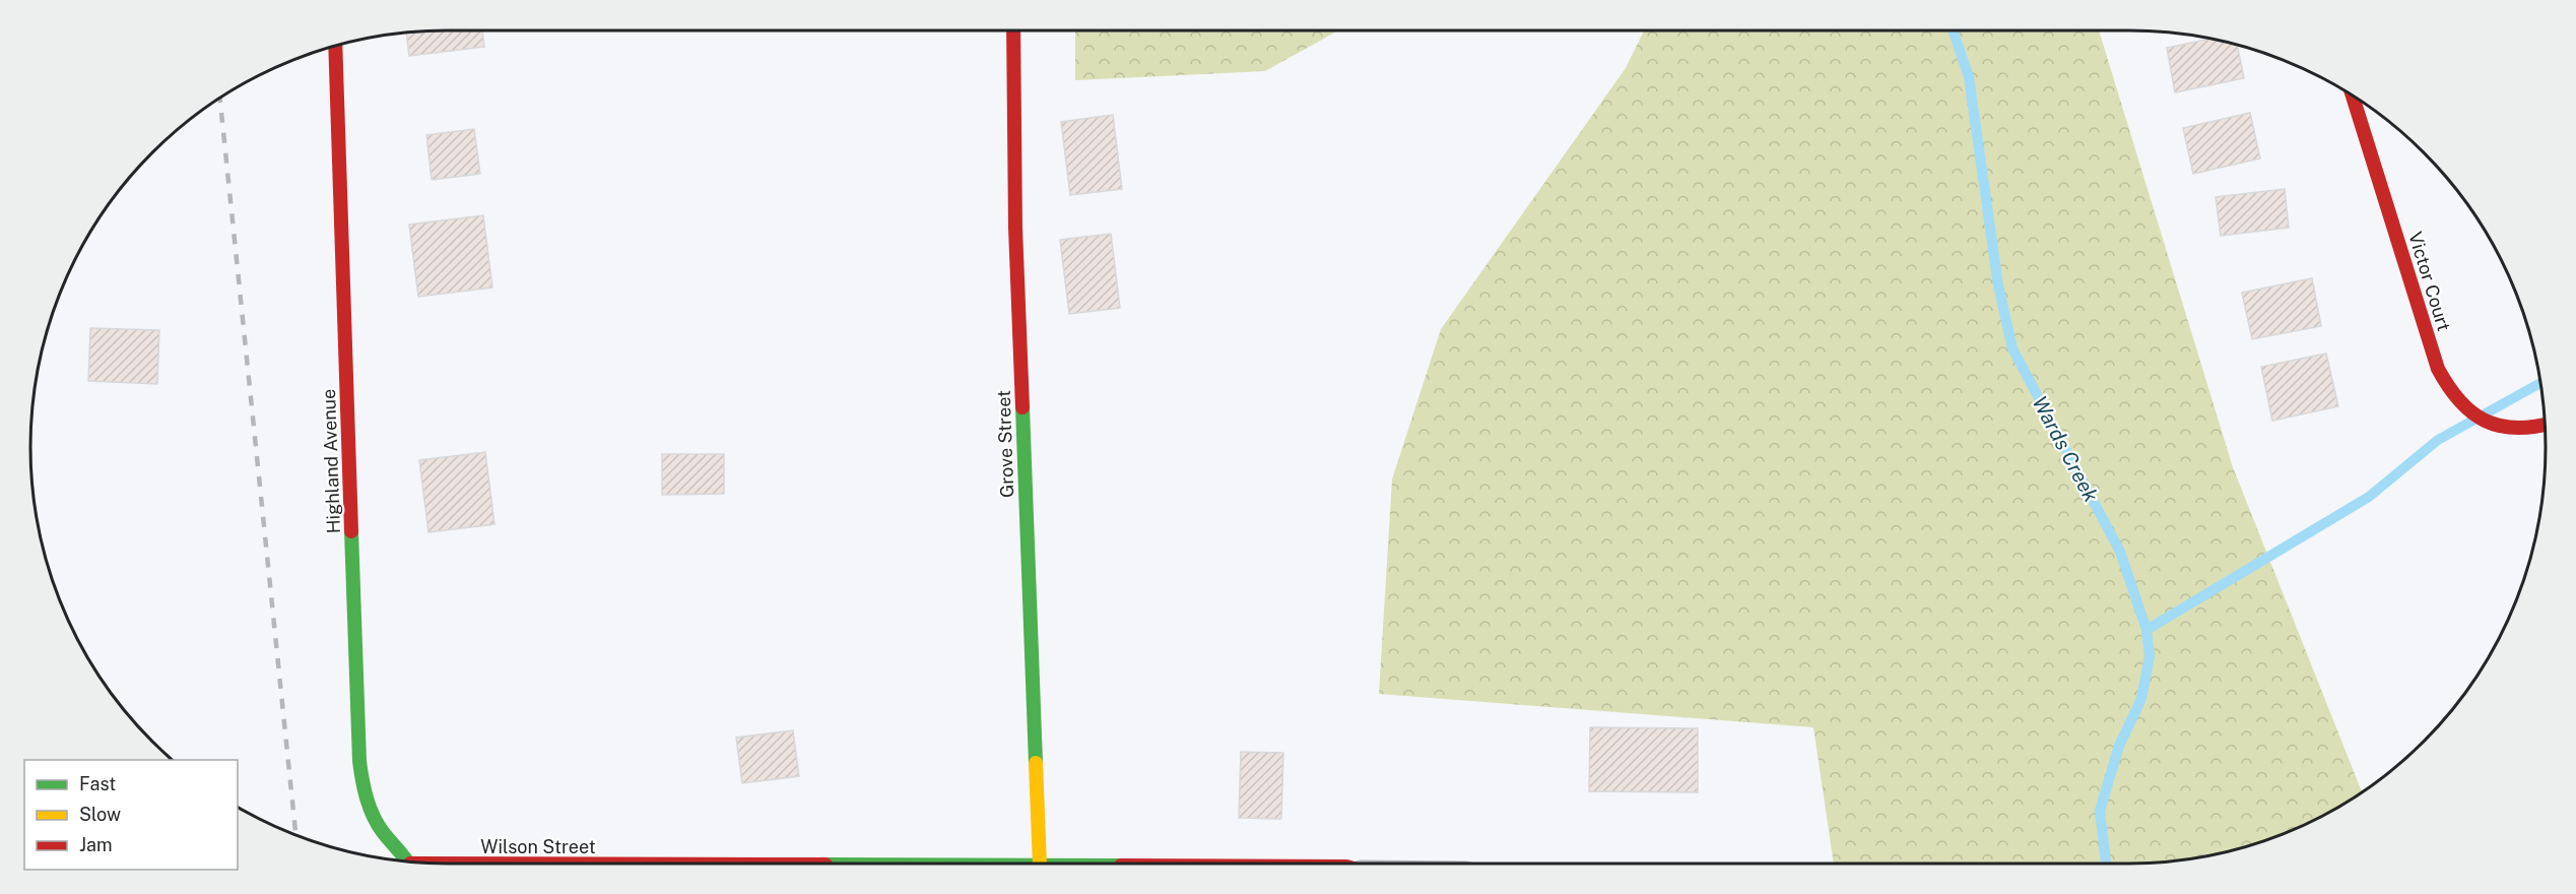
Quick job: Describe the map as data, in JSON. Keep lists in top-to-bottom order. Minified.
{"streets":{"street":["Victor Court","Grove Street","Highland Avenue"]},"water":["Wards Creek"],"legend":["Fast","Slow","Jam"]}
